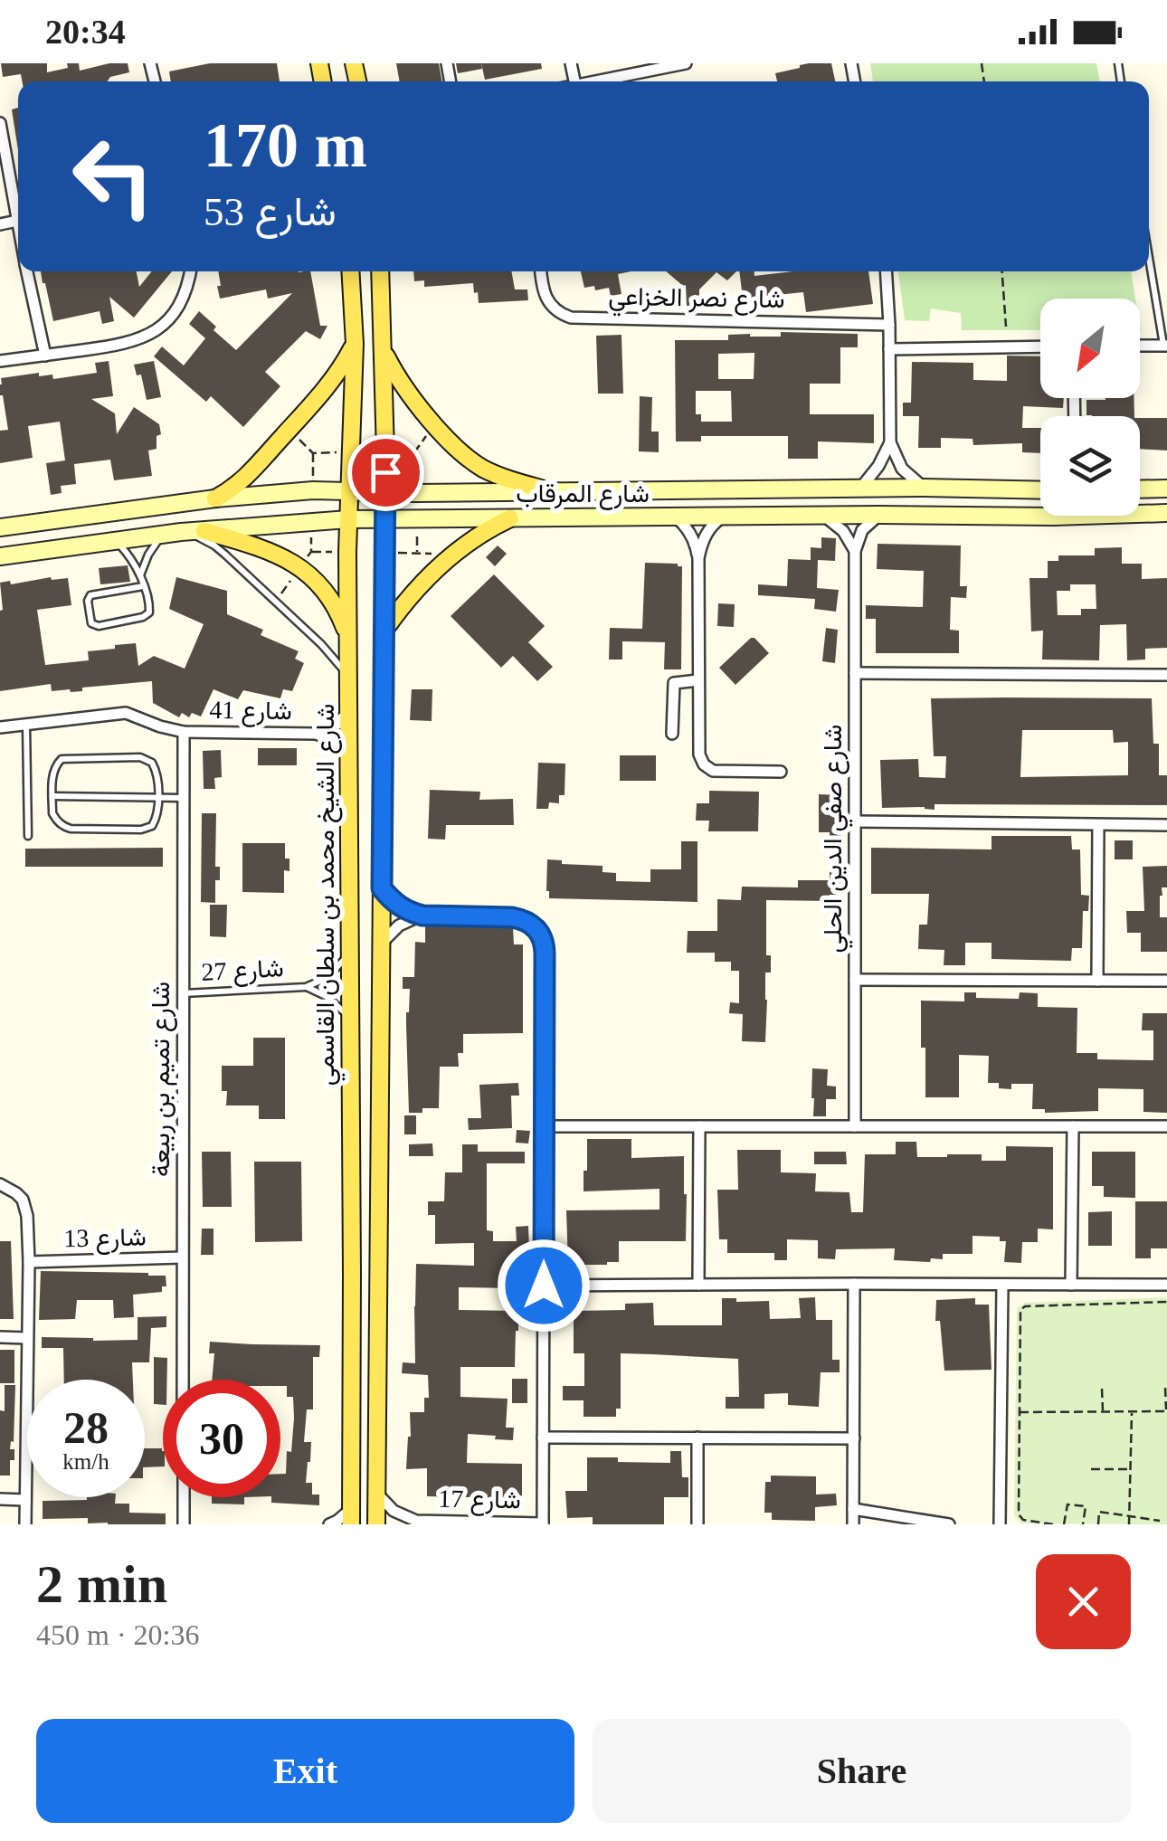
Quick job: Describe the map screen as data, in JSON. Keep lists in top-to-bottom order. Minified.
{"streets":{"main road":["شارع المرقاب","شارع الشيخ محمد بن سلطان القاسمي"],"street":["شارع نصر الخزاعي","شارع 41","شارع صفي الدين الحلي","شارع تميم بن ربيعة","شارع 13","شارع 17"],"lane":["شارع 27"]},"crossings":[["شارع المرقاب","شارع الشيخ محمد بن سلطان القاسمي"],["شارع 41","شارع الشيخ محمد بن سلطان القاسمي"],["شارع 41","شارع تميم بن ربيعة"],["شارع الشيخ محمد بن سلطان القاسمي","شارع 27"],["شارع 27","شارع تميم بن ربيعة"],["شارع تميم بن ربيعة","شارع 13"]],"north":"bottom left","page":{"status":"20:34","turn":["170 m","شارع 53"],"speed":"28 km/h","limit":"30","heading":["2 min","450 m · 20:36"],"buttons":["Exit","Share"]}}
